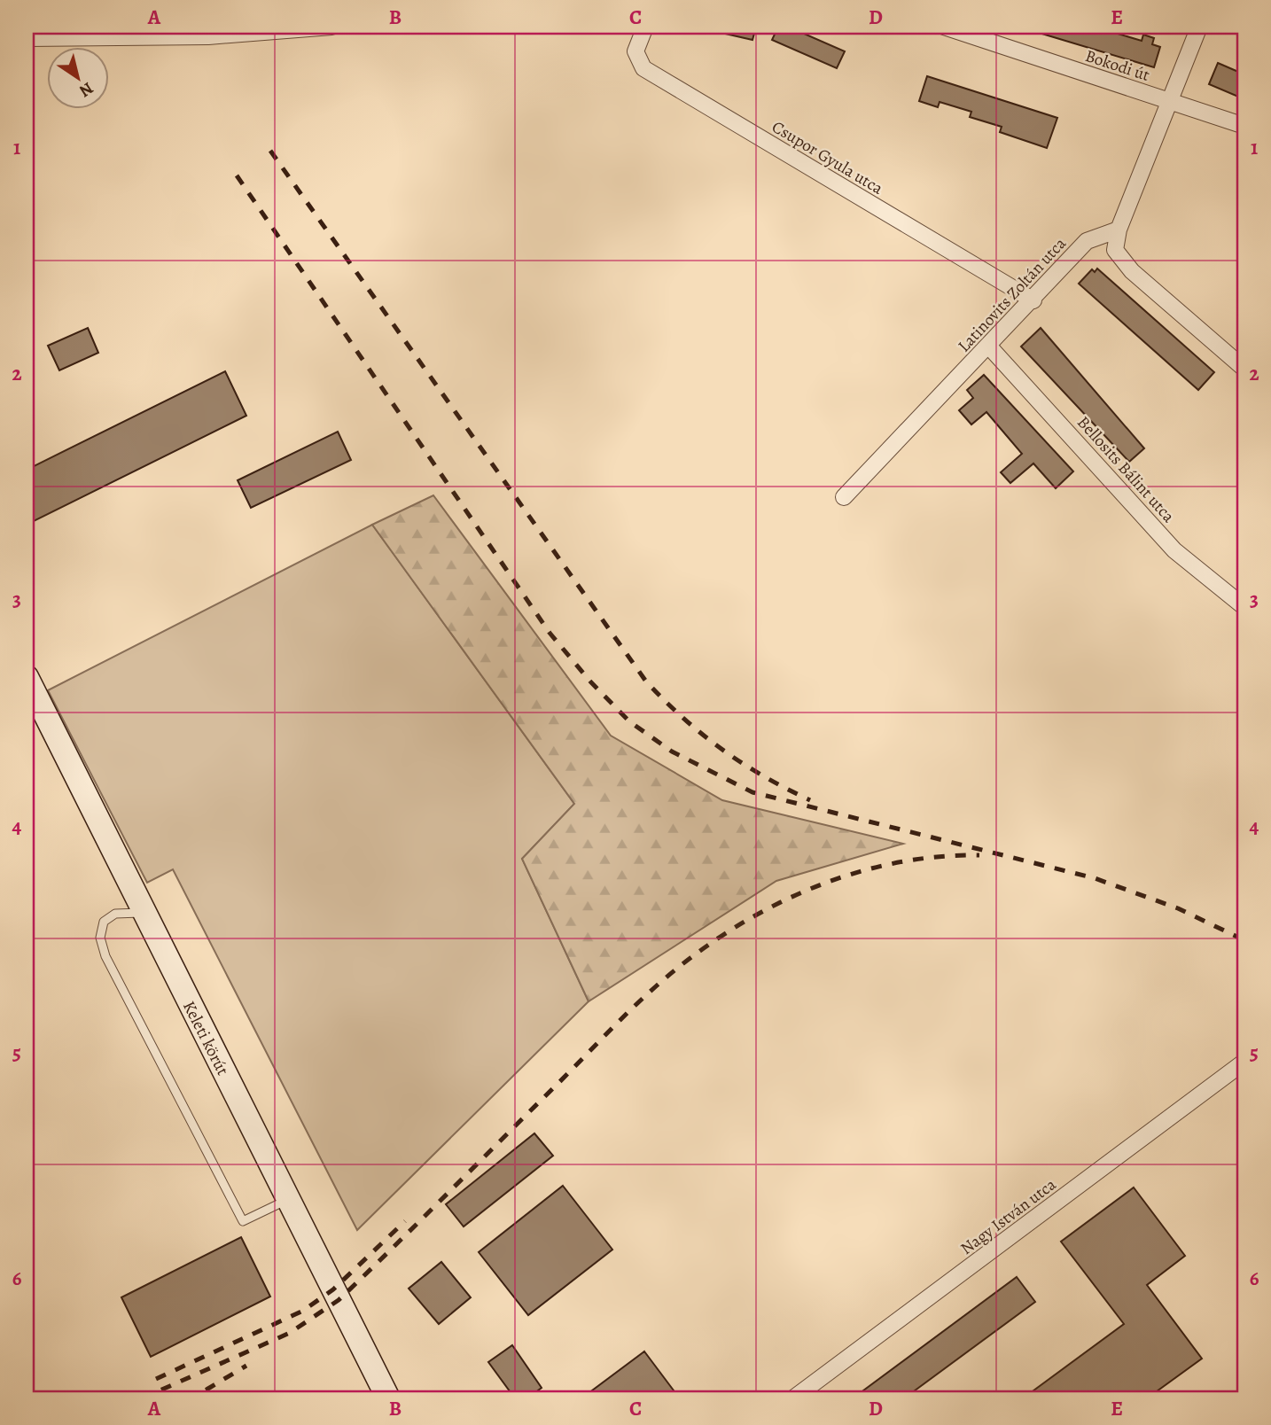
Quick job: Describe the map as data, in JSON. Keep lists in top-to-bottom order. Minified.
{"streets":{"main road":["Keleti körút"],"street":["Bokodi út","Csupor Gyula utca","Latinovits Zoltán utca","Bellosits Bálint utca","Nagy István utca"]},"crossings":[["Csupor Gyula utca","Latinovits Zoltán utca"],["Latinovits Zoltán utca","Bellosits Bálint utca"]],"north":"bottom right","grid":{"columns":["A","B","C","D","E"],"rows":["1","2","3","4","5","6"]}}
